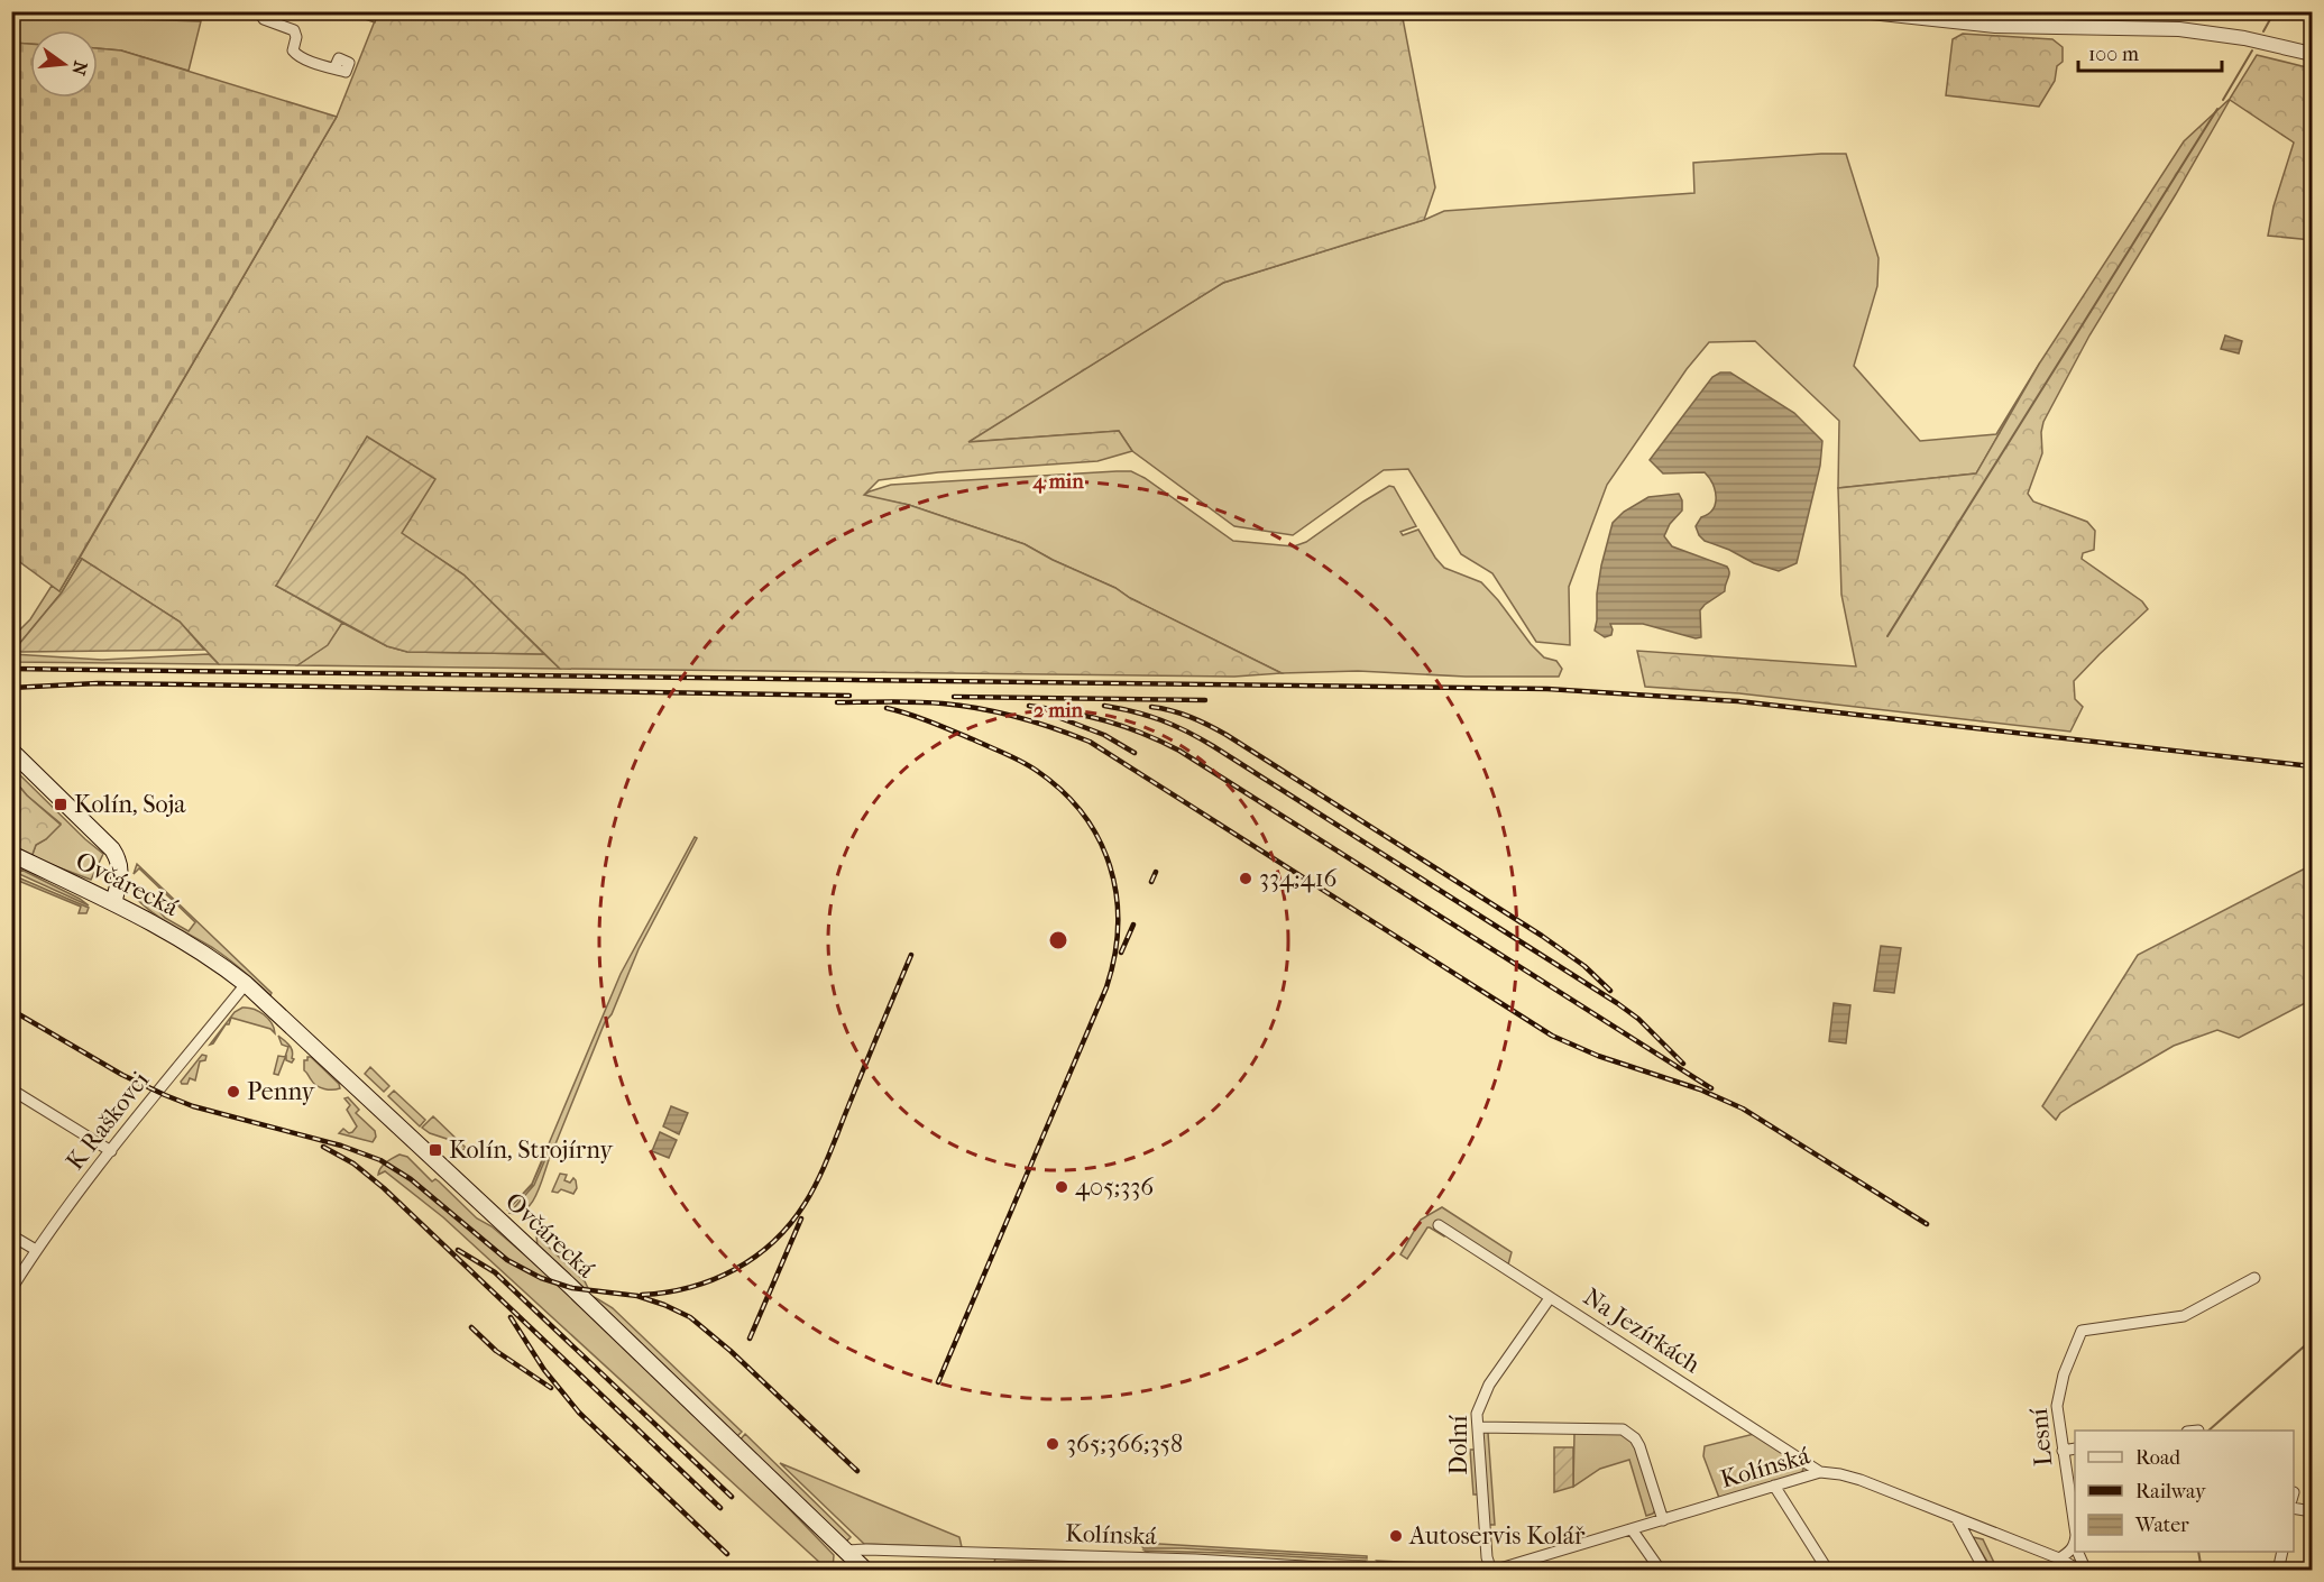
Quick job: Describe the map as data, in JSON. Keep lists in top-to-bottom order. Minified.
{"streets":{"main road":["Ovčárecká"],"street":["K Raškovci","Na Jezírkách","Lesní","Dolní","Kolínská"]},"crossings":[["Ovčárecká","K Raškovci"],["Ovčárecká","Kolínská"],["Na Jezírkách","Dolní"],["Na Jezírkách","Kolínská"],["Dolní","Kolínská"]],"places":{"transit":["Kolín, Soja","Kolín, Strojírny"],"other":["334;416","Penny","405;336","365;366;358","Autoservis Kolář"]},"legend":["Road","Railway","Water"],"scale_bar":"100 m","north":"right","rings":["4 min","2 min"]}
